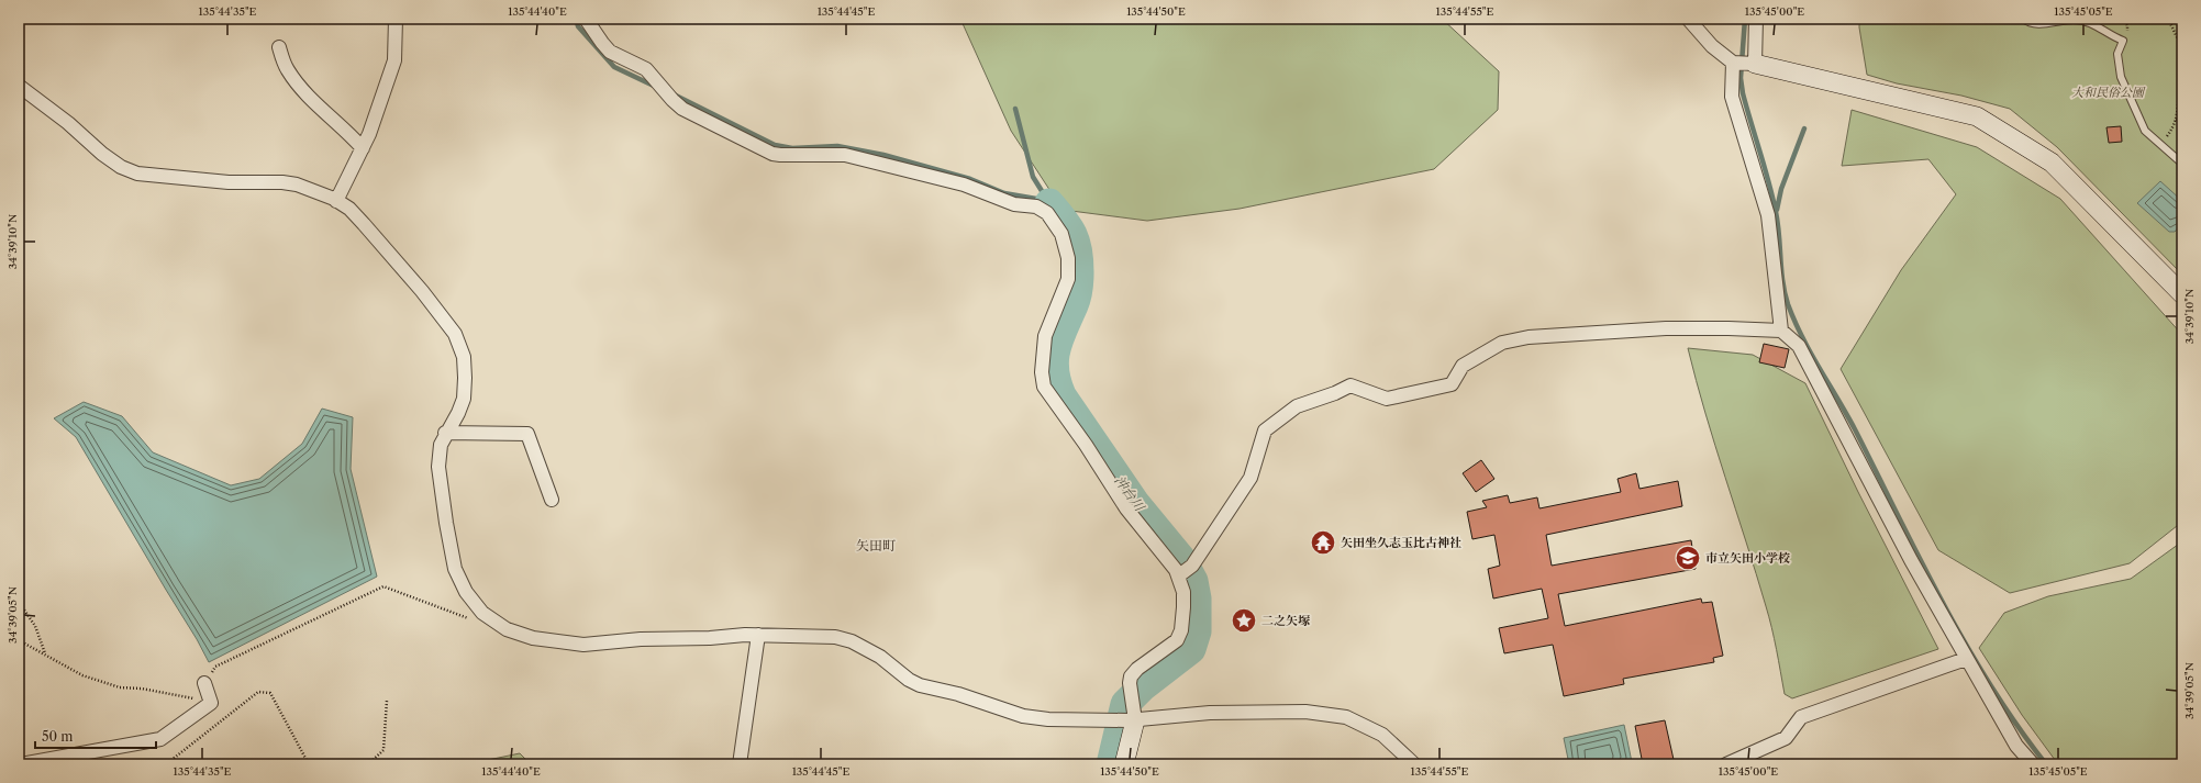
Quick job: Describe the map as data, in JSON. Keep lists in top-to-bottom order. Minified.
{"districts":["矢田町"],"water":["沖台川"],"parks":["大和民俗公園"],"places":{"temple":["矢田坐久志玉比古神社"],"school or university":["市立矢田小学校"],"place":["二之矢塚"]},"scale_bar":"50 m","coordinates":["135°44'35\"E","135°44'40\"E","135°44'45\"E","135°44'50\"E","135°44'55\"E","135°45'00\"E","135°45'05\"E","34°39'10\"N","34°39'05\"N"]}
